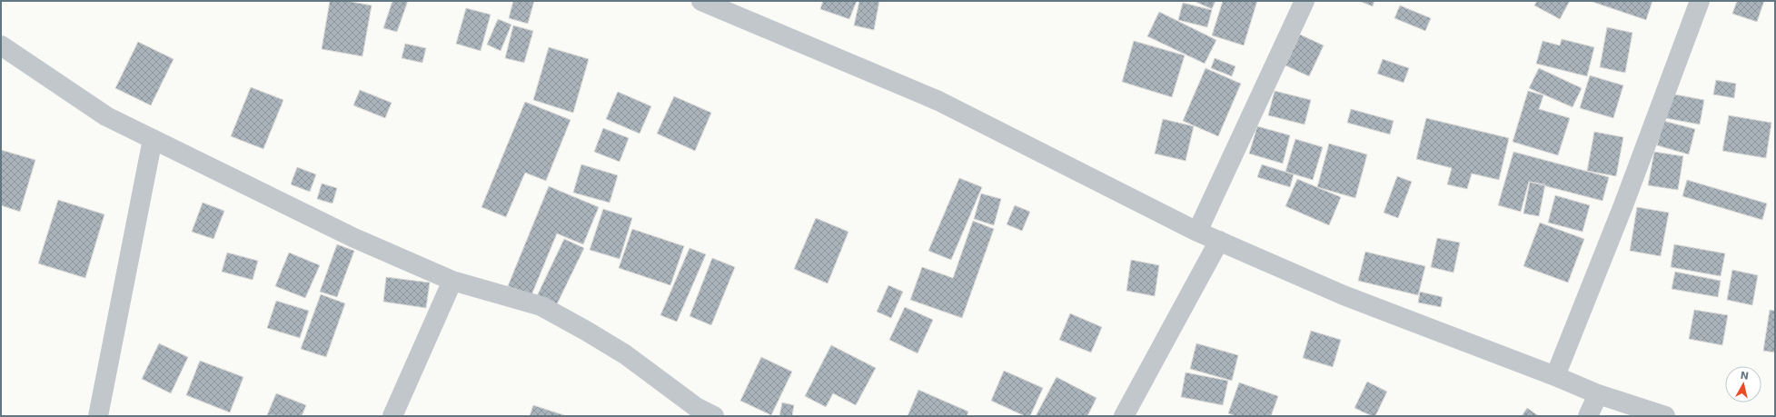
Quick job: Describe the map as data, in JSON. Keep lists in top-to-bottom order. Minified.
{"north":"top"}
